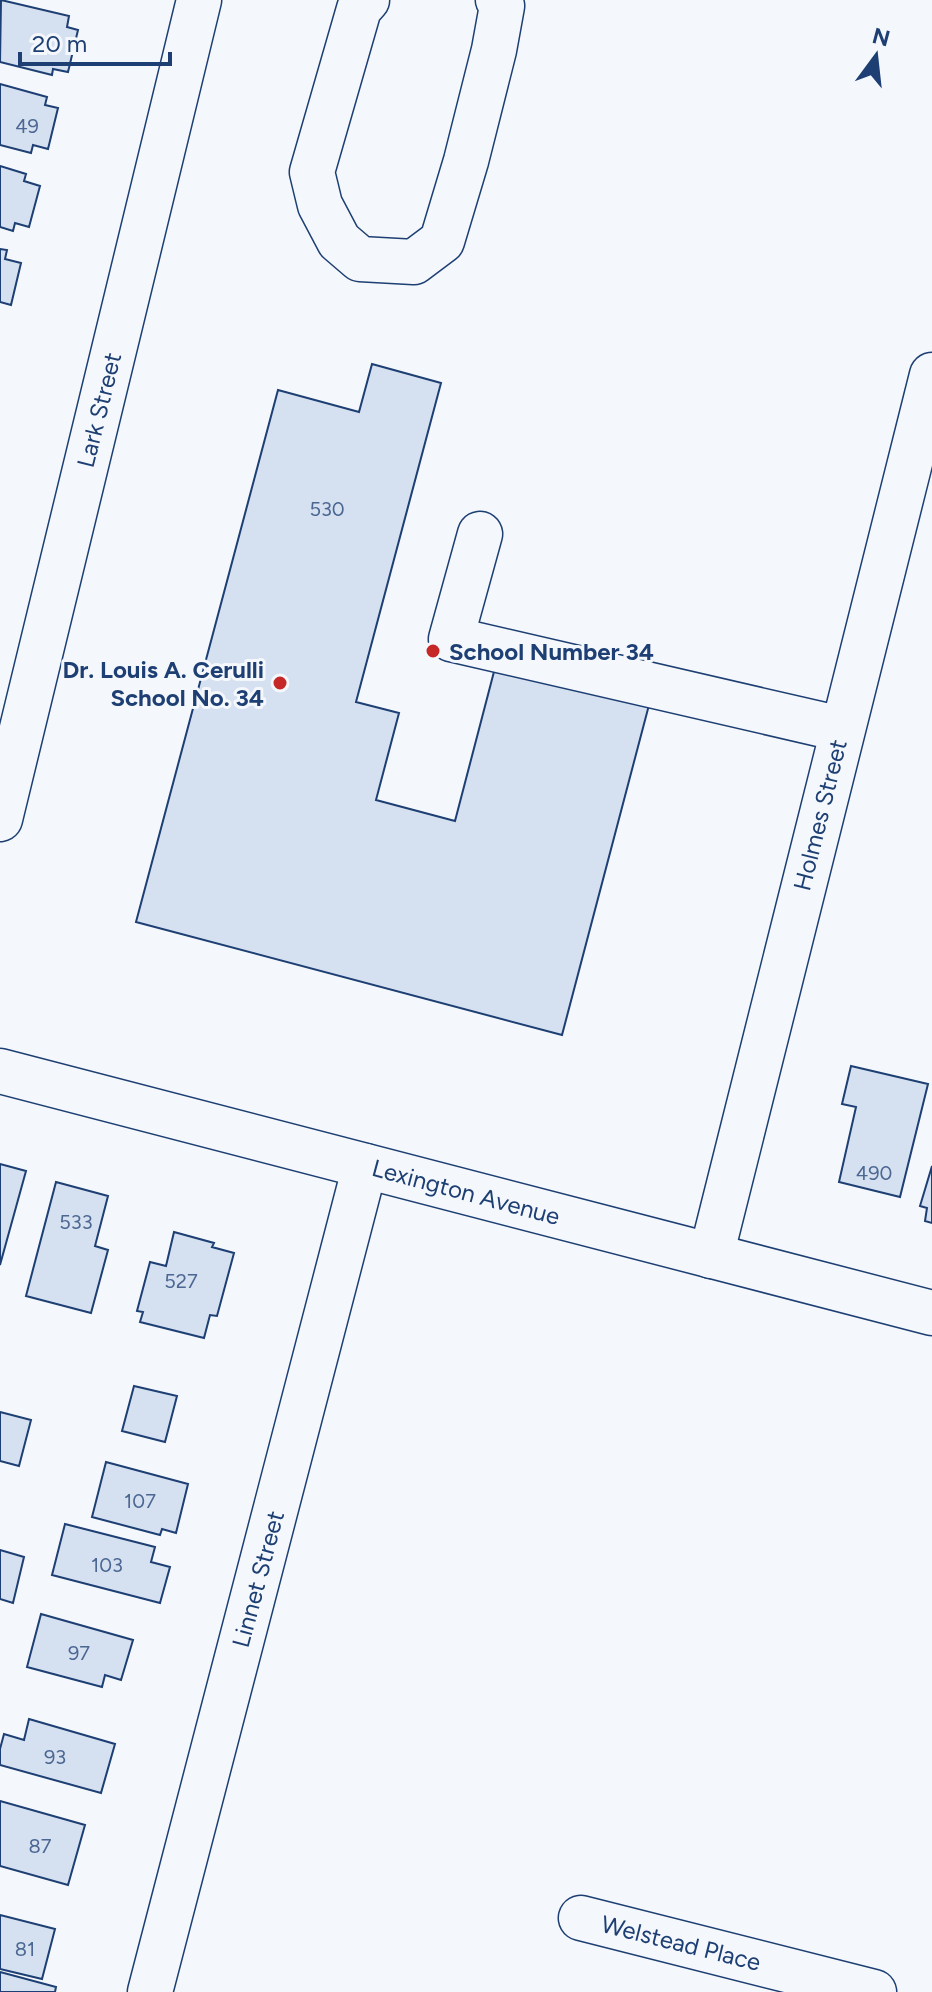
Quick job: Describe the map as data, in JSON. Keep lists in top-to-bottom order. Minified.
{"streets":{"street":["Lark Street","Holmes Street","Lexington Avenue","Linnet Street","Welstead Place"]},"crossings":[["Holmes Street","Lexington Avenue"],["Lexington Avenue","Linnet Street"]],"places":["School Number 34","Dr. Louis A. Cerulli School No. 34"],"house_numbers":["49","530","490","533","527","107","103","97","93","87","81"],"scale_bar":"20 m","north":"top"}
